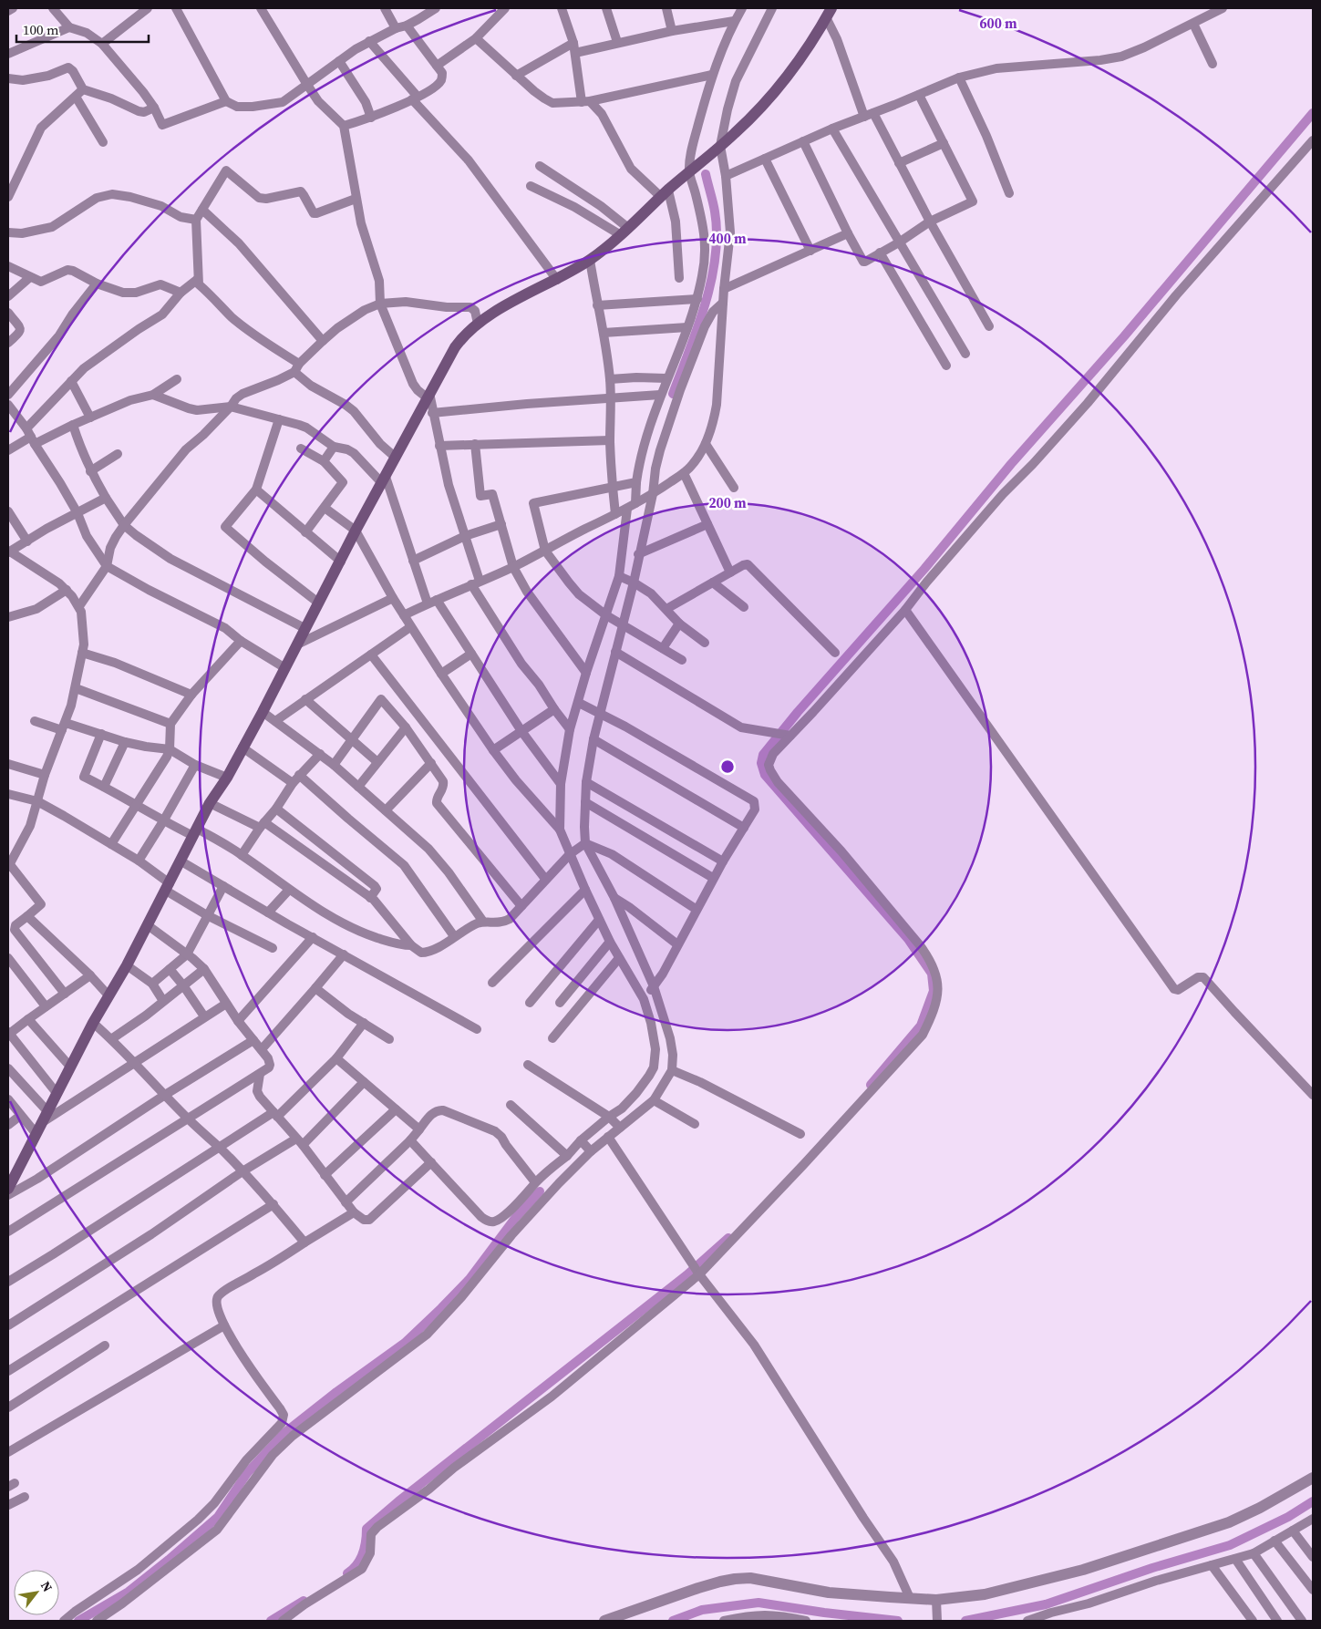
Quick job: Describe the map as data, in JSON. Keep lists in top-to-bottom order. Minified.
{"scale_bar":"100 m","north":"top right","rings":["600 m","400 m","200 m"]}
